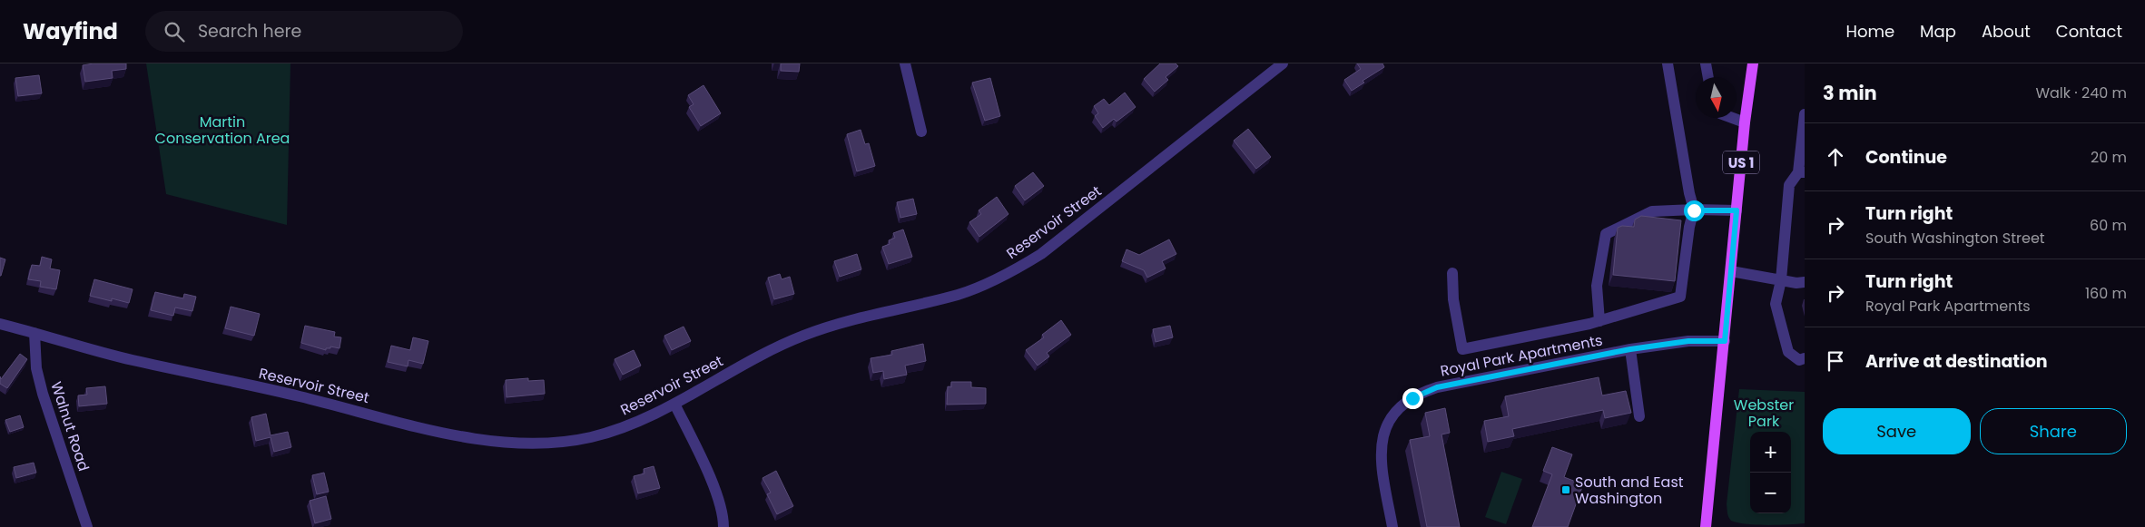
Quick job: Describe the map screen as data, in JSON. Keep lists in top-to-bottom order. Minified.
{"streets":{"main road":["US 1"],"street":["Reservoir Street","Royal Park Apartments","Walnut Road"]},"crossings":[["US 1","Royal Park Apartments"],["Reservoir Street","Walnut Road"]],"parks":["Martin Conservation Area","Webster Park"],"places":{"transit":["South and East Washington"]},"north":"bottom","page":{"header":"Wayfind","search":"Search here","nav":["Home","Map","About","Contact"],"heading":["3 min","Walk · 240 m"],"list":[["Continue","20 m"],["Turn right","South Washington Street","60 m"],["Turn right","Royal Park Apartments","160 m"],"Arrive at destination"],"buttons":["Save","Share"],"map_buttons":["+","−"]}}
